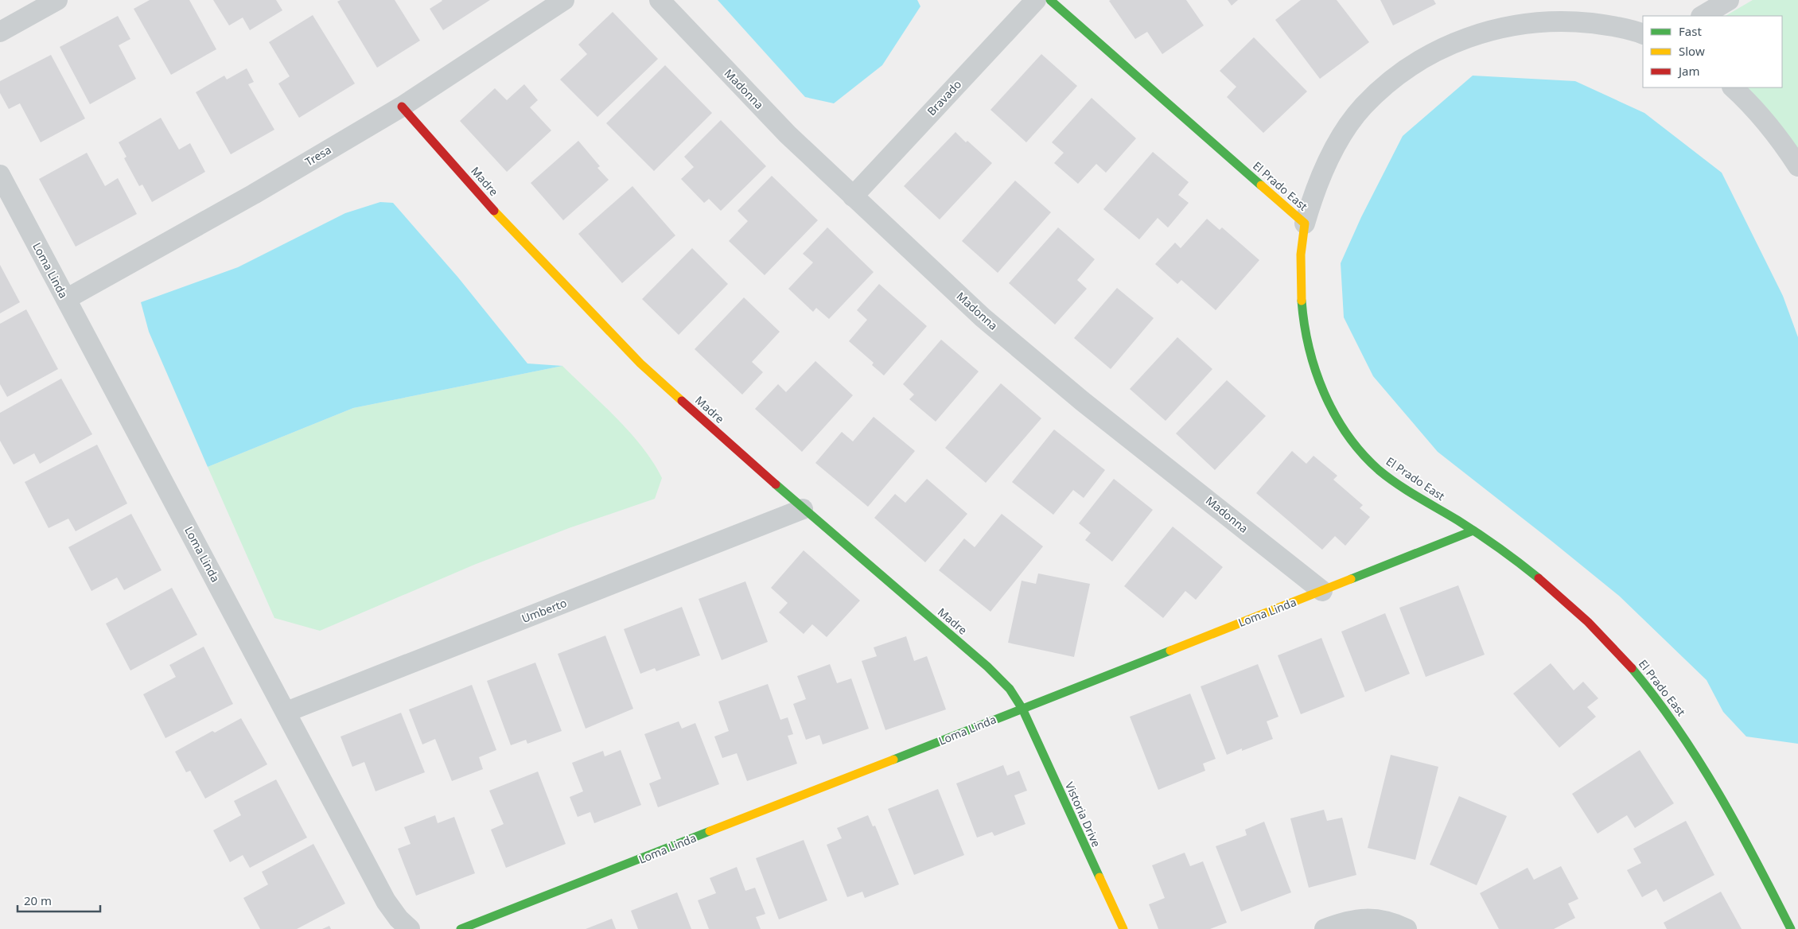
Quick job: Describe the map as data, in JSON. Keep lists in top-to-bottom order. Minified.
{"streets":{"street":["Madonna","Bravado","Tresa","Madre","El Prado East","Loma Linda","Umberto","Vistoria Drive"]},"crossings":[["Madonna","Bravado"],["Madonna","Loma Linda"],["Tresa","Madre"],["Tresa","Loma Linda"],["Madre","Loma Linda"],["Madre","Umberto"],["Madre","Vistoria Drive"],["El Prado East","Loma Linda"],["Loma Linda","Umberto"],["Loma Linda","Vistoria Drive"]],"legend":["Fast","Slow","Jam"],"scale_bar":"20 m"}
